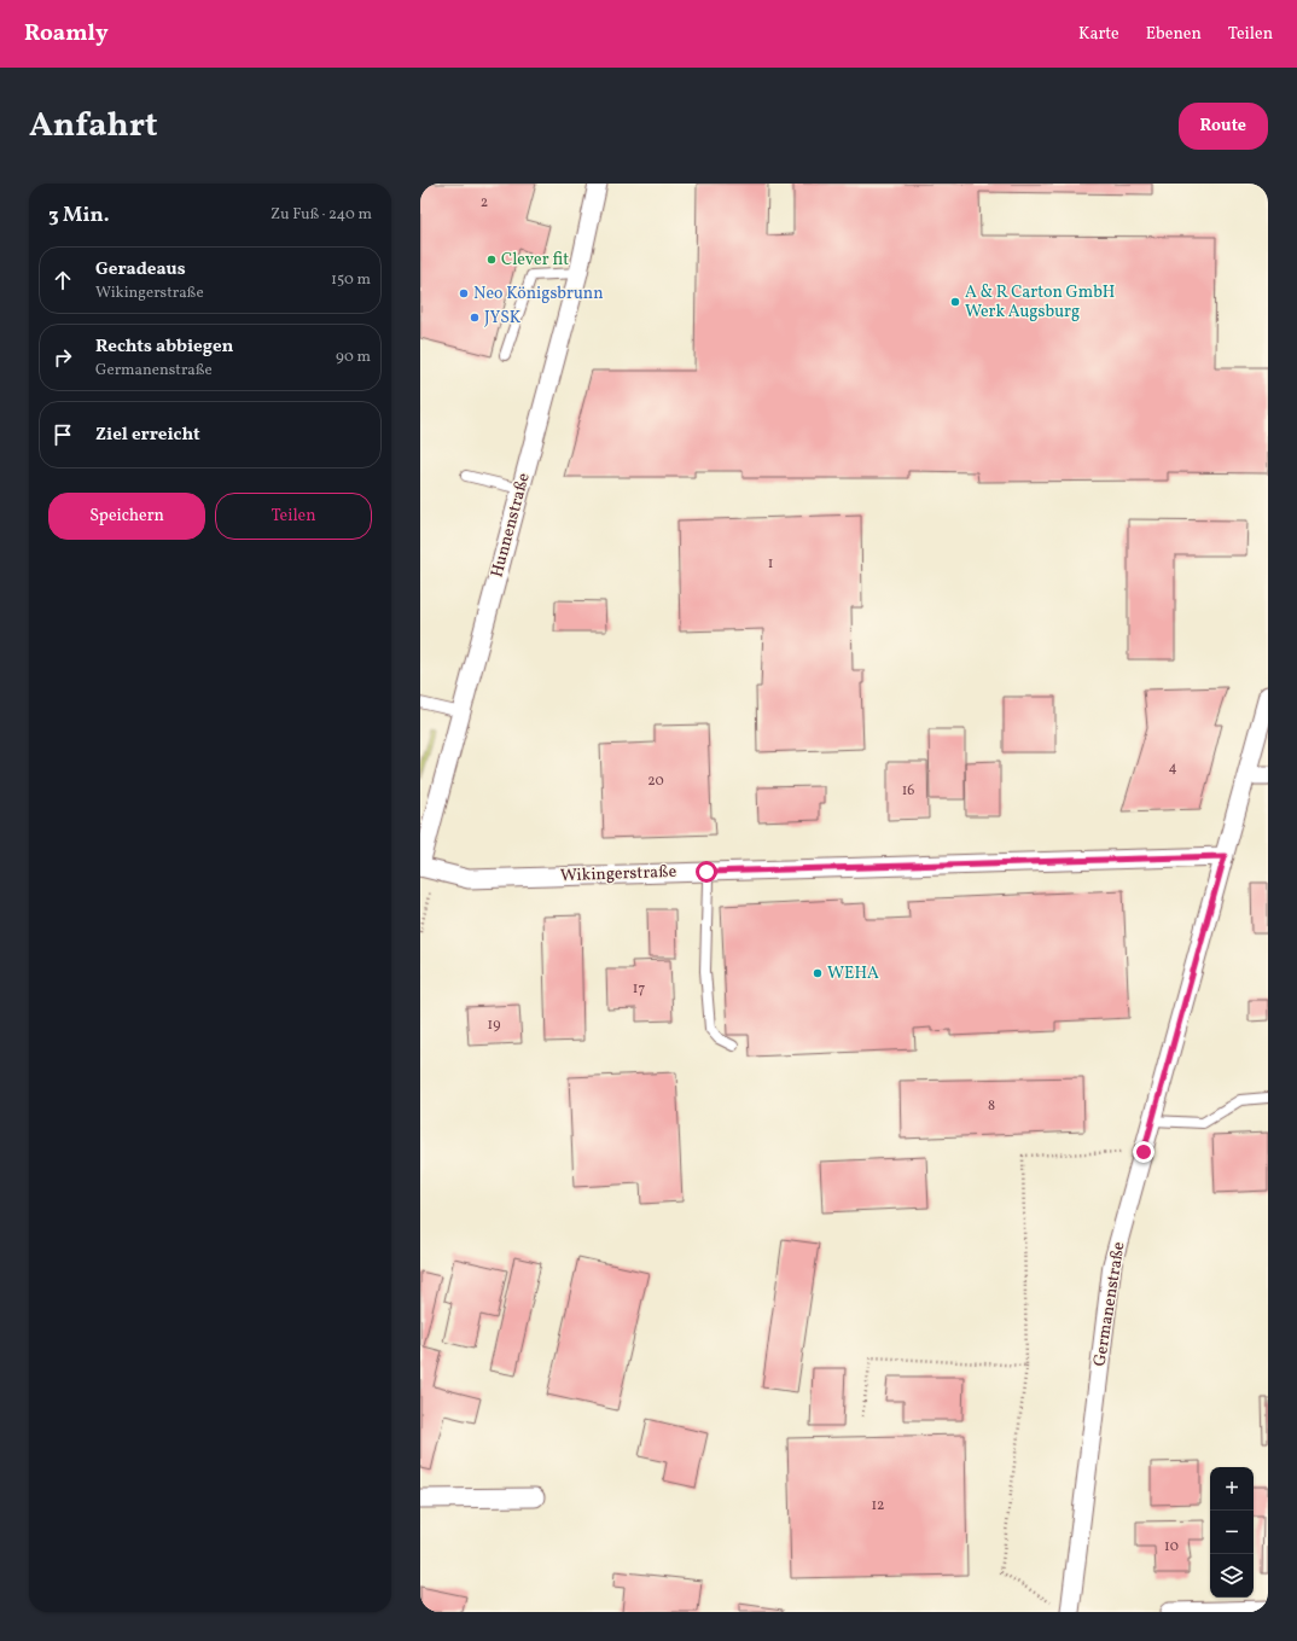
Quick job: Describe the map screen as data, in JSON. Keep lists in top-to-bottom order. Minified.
{"streets":{"street":["Hunnenstraße","Wikingerstraße","Germanenstraße"]},"crossings":[["Hunnenstraße","Wikingerstraße"],["Wikingerstraße","Germanenstraße"]],"places":["Clever fit","Neo Königsbrunn","A & R Carton GmbH Werk Augsburg","JYSK","WEHA"],"house_numbers":["2","1","4","20","16","17","19","8","12","10"],"page":{"header":"Roamly","nav":["Karte","Ebenen","Teilen"],"title":"Anfahrt","buttons":["Route",["Speichern","Teilen"]],"heading":["3 Min.","Zu Fuß · 240 m"],"list":[["Geradeaus","Wikingerstraße","150 m"],["Rechts abbiegen","Germanenstraße","90 m"],"Ziel erreicht"],"map_buttons":["+","−"]}}
